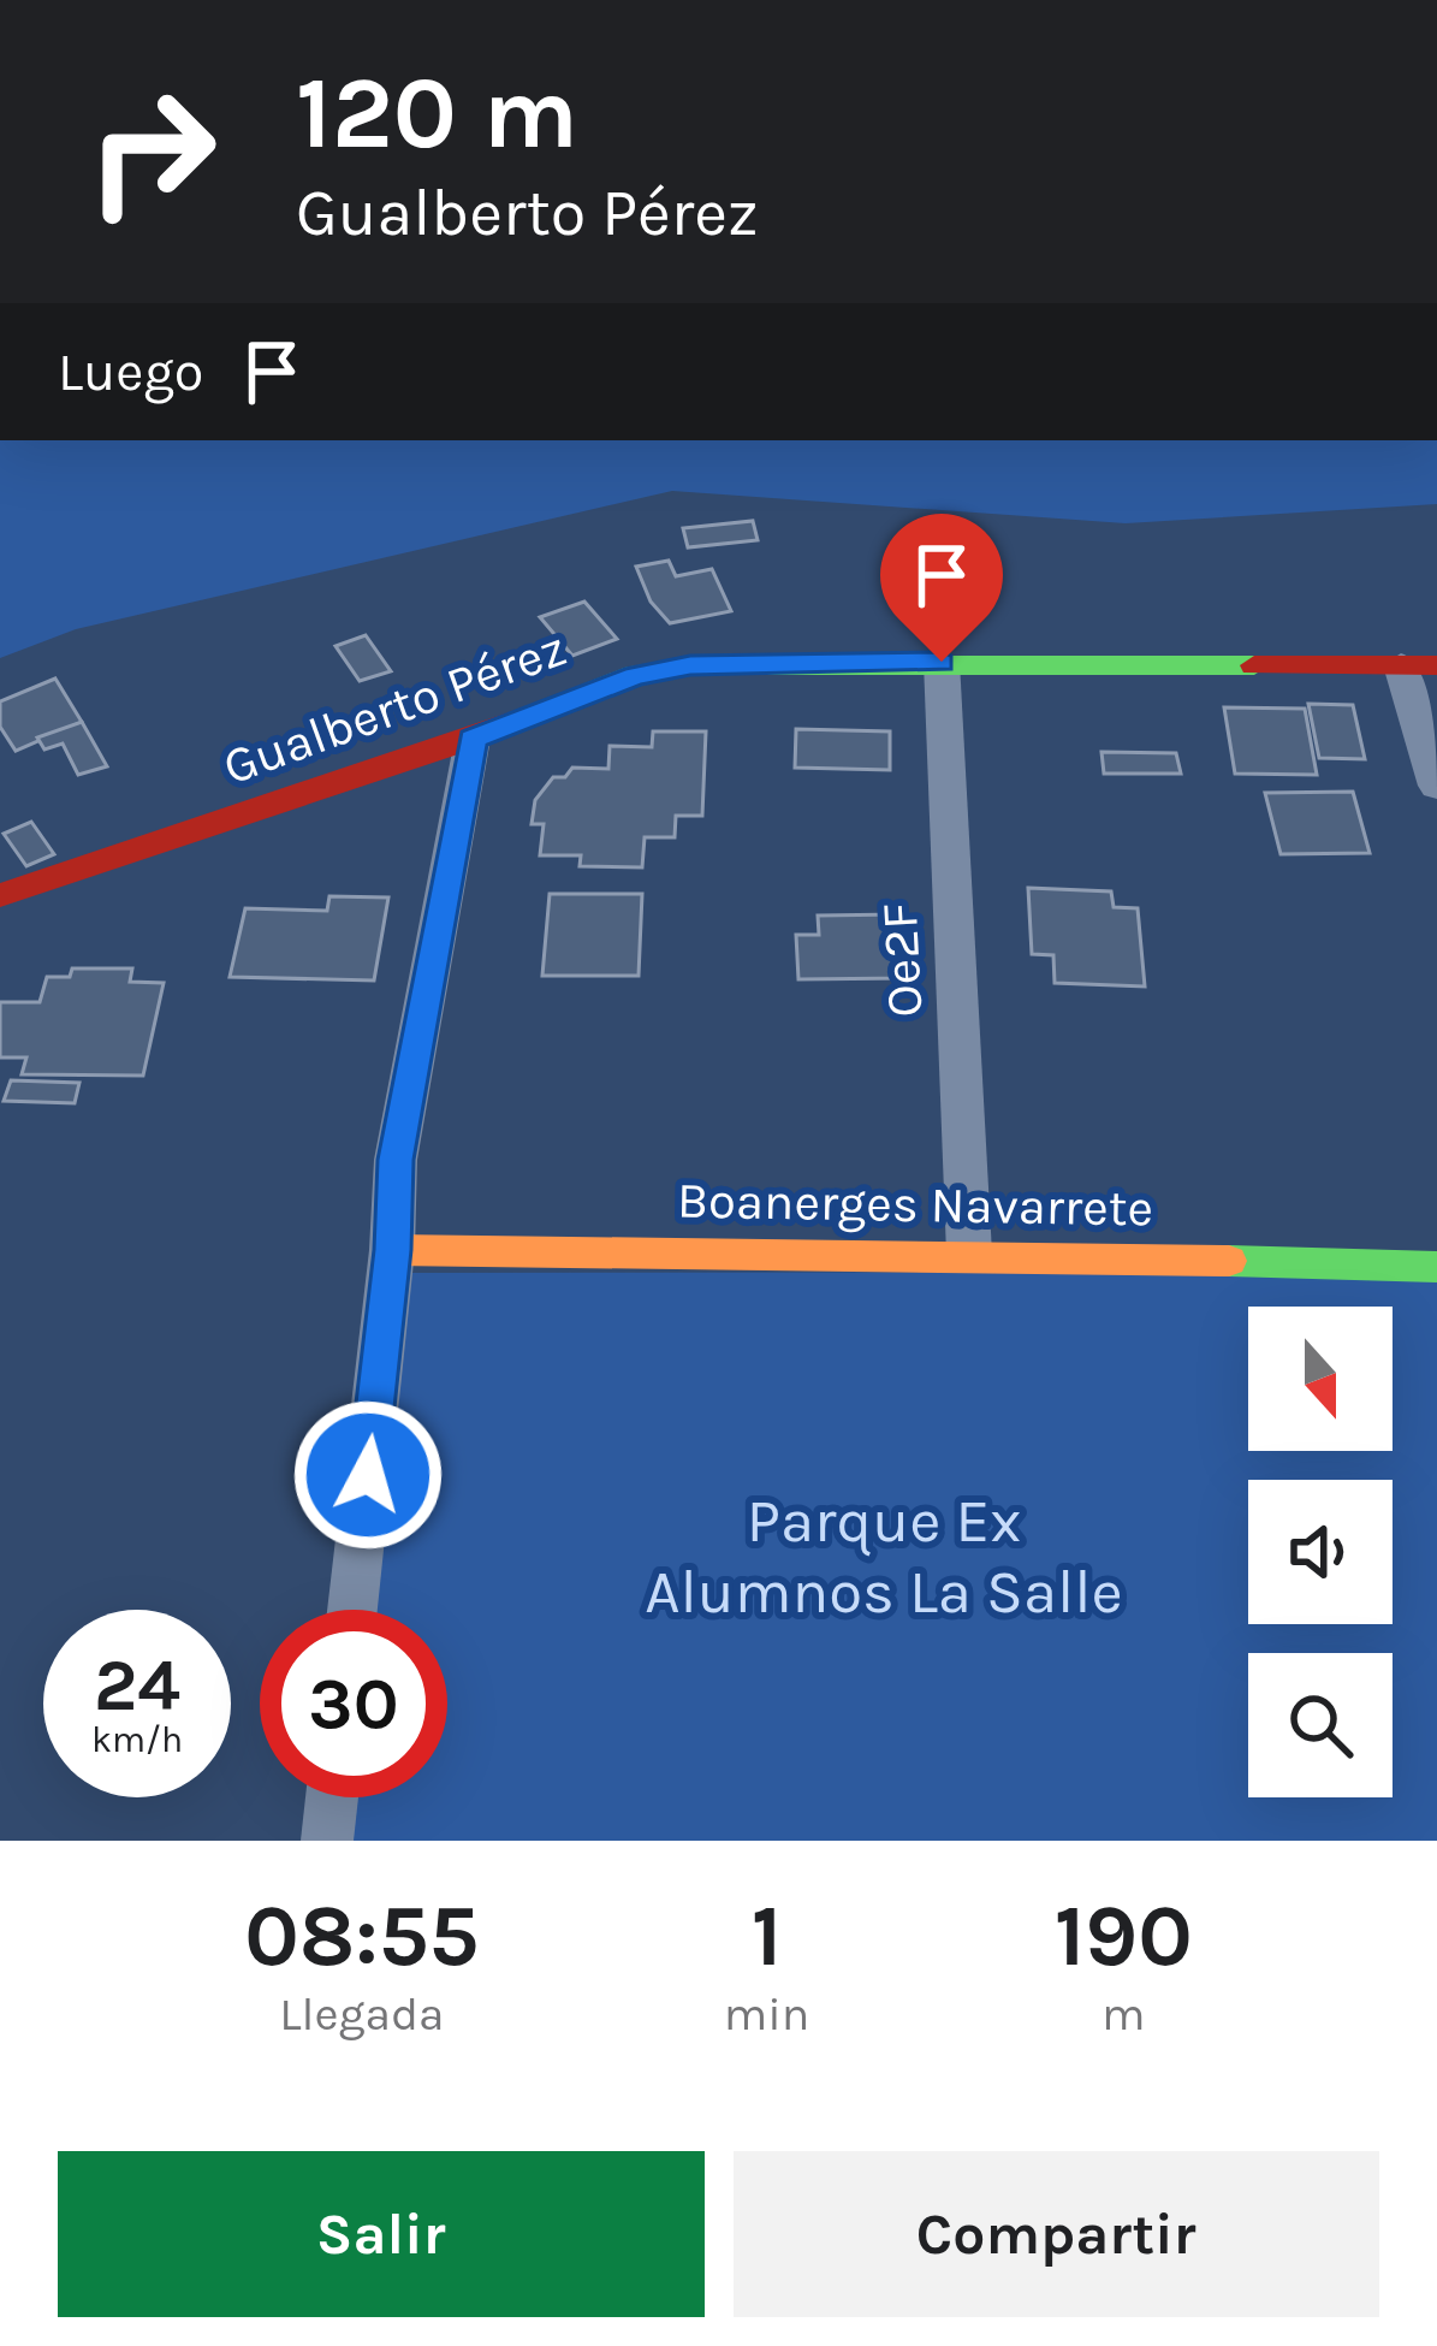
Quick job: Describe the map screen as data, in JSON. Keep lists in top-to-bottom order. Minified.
{"streets":{"street":["Gualberto Pérez","Oe2F","Boanerges Navarrete"]},"crossings":[["Gualberto Pérez","Oe2F"],["Oe2F","Boanerges Navarrete"]],"parks":["Parque Ex Alumnos La Salle"],"north":"bottom","page":{"turn":["120 m","Gualberto Pérez"],"then":"Luego","speed":"24 km/h","limit":"30","eta":["08:55","Llegada","1","min","190","m"],"buttons":["Salir","Compartir"]}}
